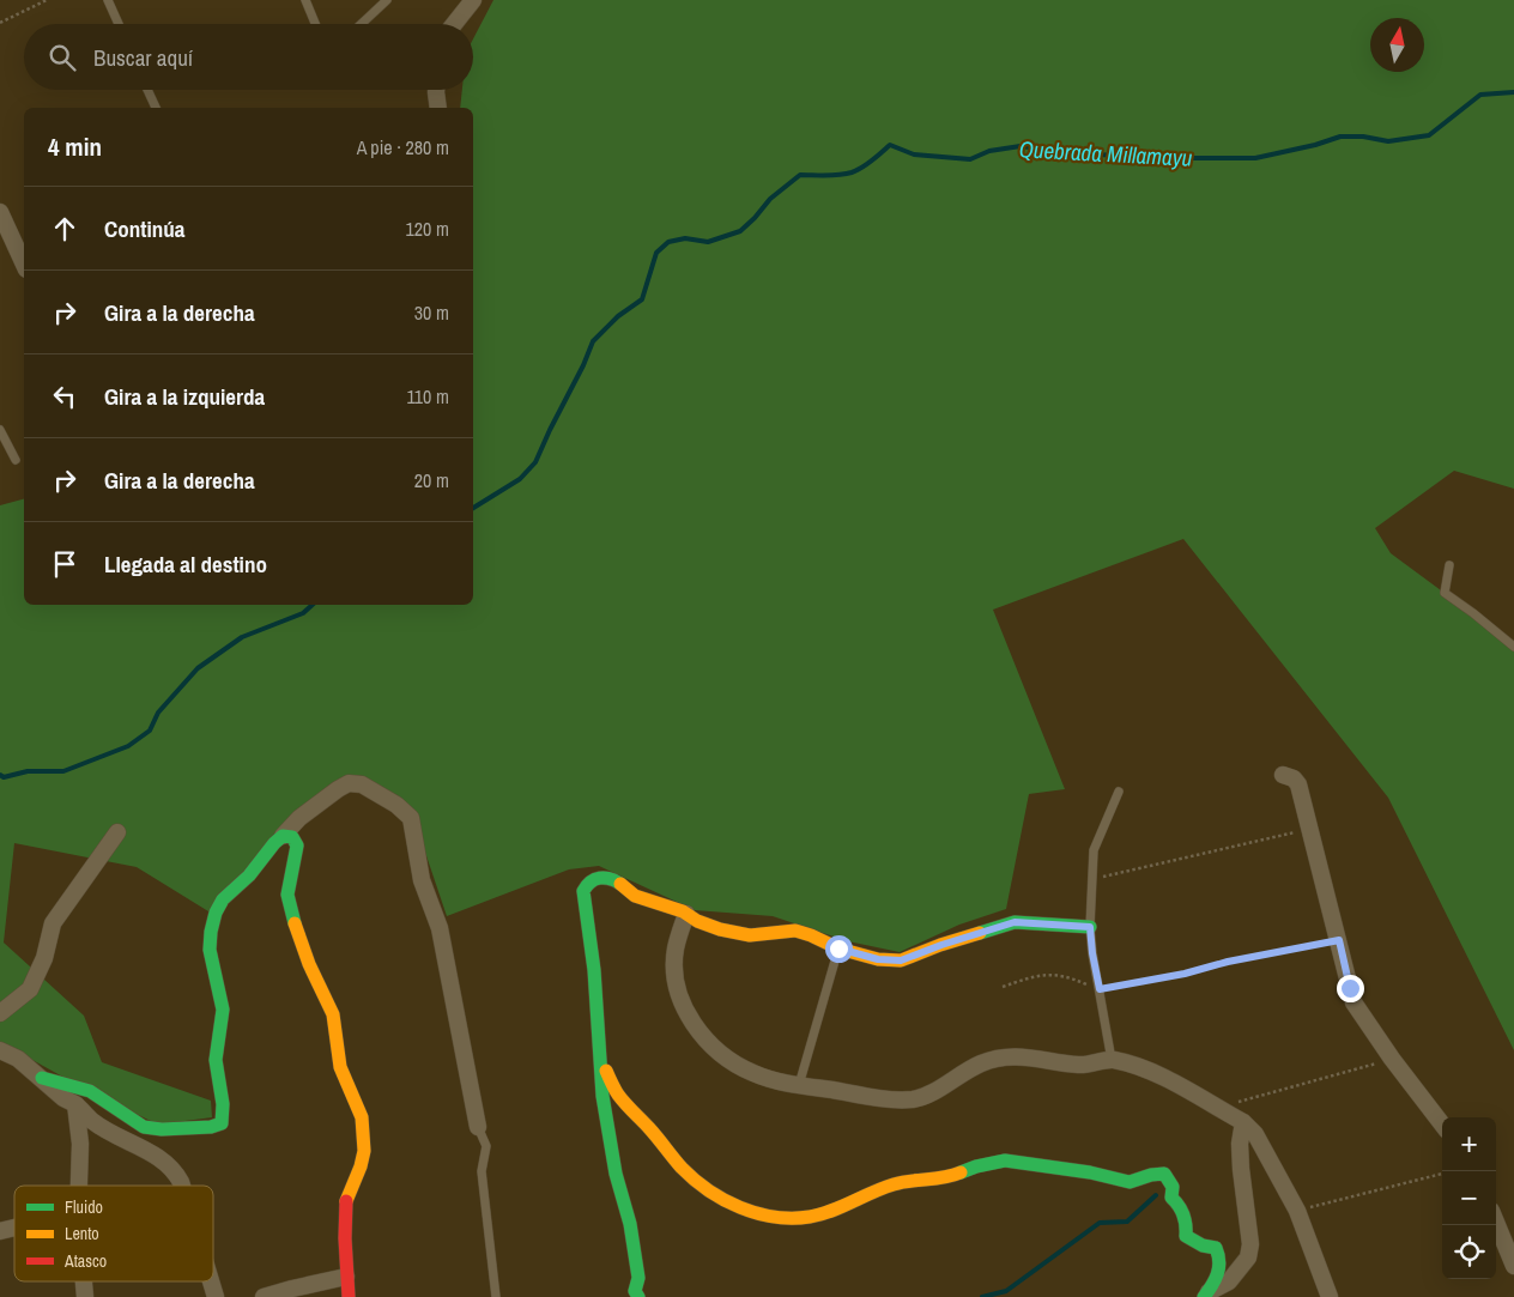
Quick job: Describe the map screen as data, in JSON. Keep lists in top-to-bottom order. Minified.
{"water":["Quebrada Millamayu"],"legend":["Fluido","Lento","Atasco"],"north":"top","page":{"search":"Buscar aquí","heading":["4 min","A pie · 280 m"],"list":[["Continúa","120 m"],["Gira a la derecha","30 m"],["Gira a la izquierda","110 m"],["Gira a la derecha","20 m"],"Llegada al destino"],"map_buttons":["+","−"]}}
